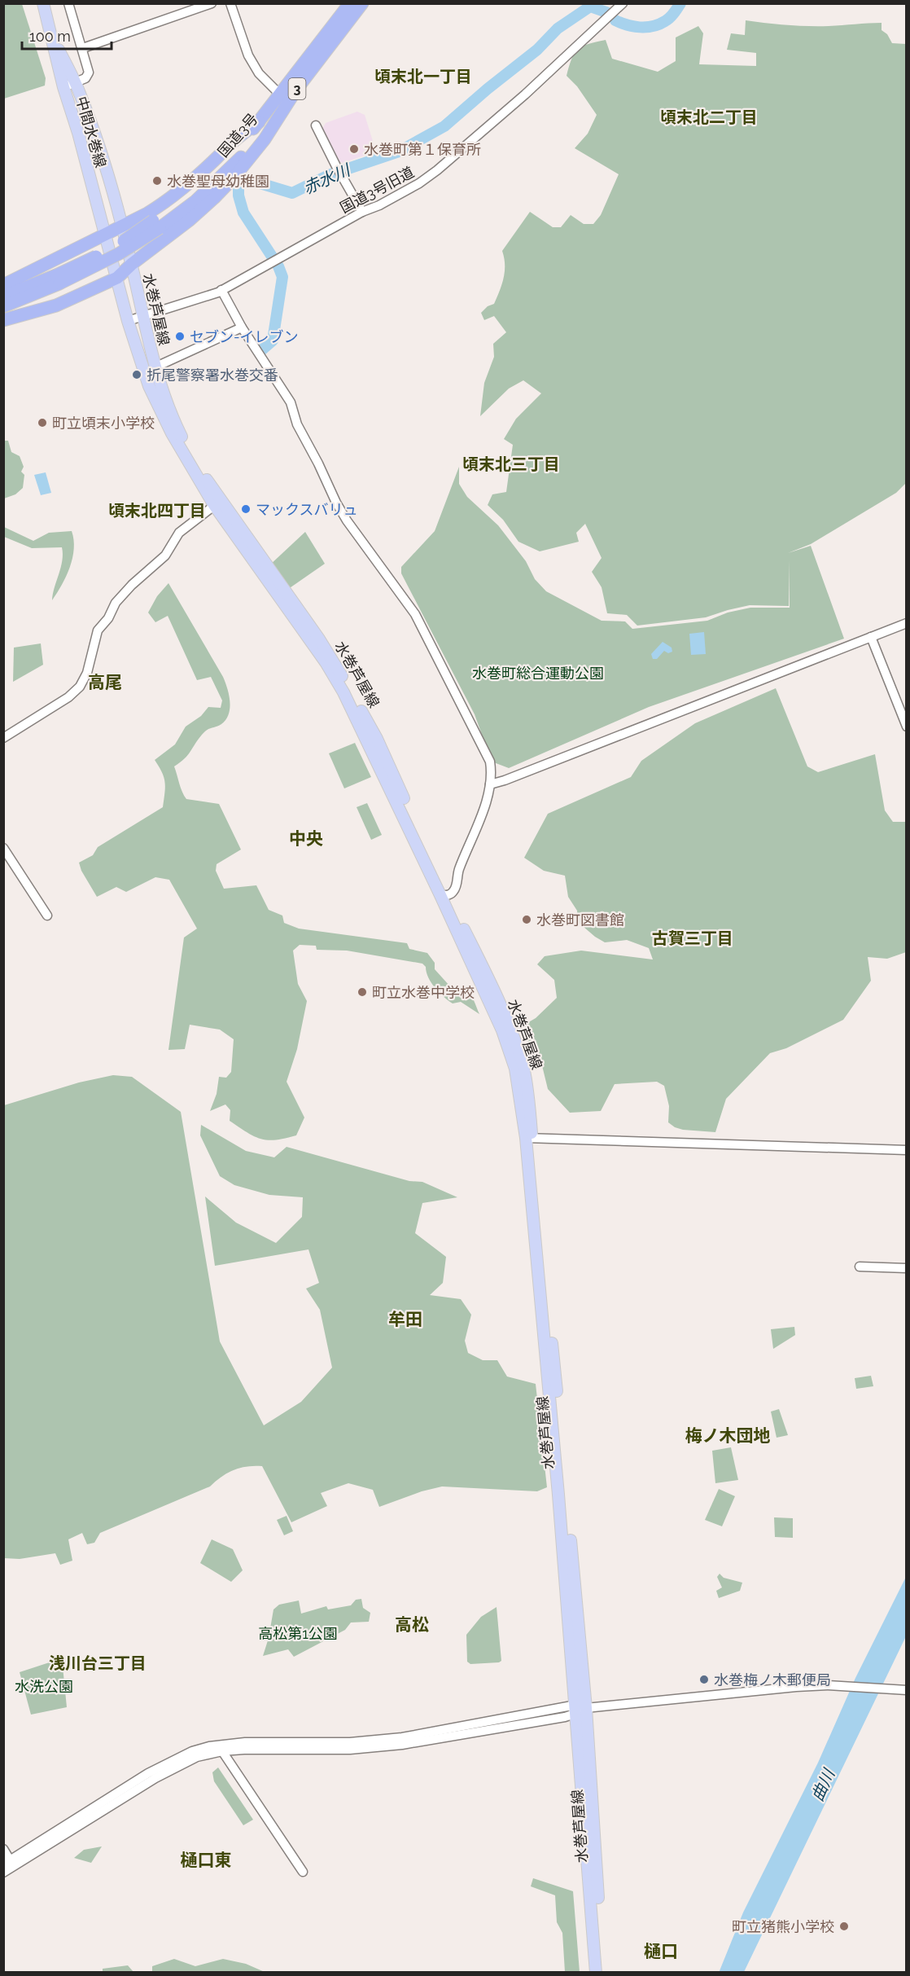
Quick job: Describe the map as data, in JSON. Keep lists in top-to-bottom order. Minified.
{"streets":{"highway":["3","国道3号"],"main road":["中間水巻線","水巻芦屋線"],"street":["国道3号旧道"]},"crossings":[["中間水巻線","水巻芦屋線"],["国道3号旧道","水巻芦屋線"]],"districts":["頃末北一丁目","頃末北二丁目","頃末北三丁目","頃末北四丁目","高尾","中央","古賀三丁目","牟田","梅ノ木団地","高松","浅川台三丁目","樋口東","樋口"],"water":["赤水川","曲川"],"parks":["水巻町総合運動公園","高松第1公園","水洗公園"],"places":["水巻町第１保育所","水巻聖母幼稚園","セブン-イレブン","折尾警察署水巻交番","町立頃末小学校","マックスバリュ","水巻町図書館","町立水巻中学校","水巻梅ノ木郵便局","町立猪熊小学校"],"scale_bar":"100 m"}
